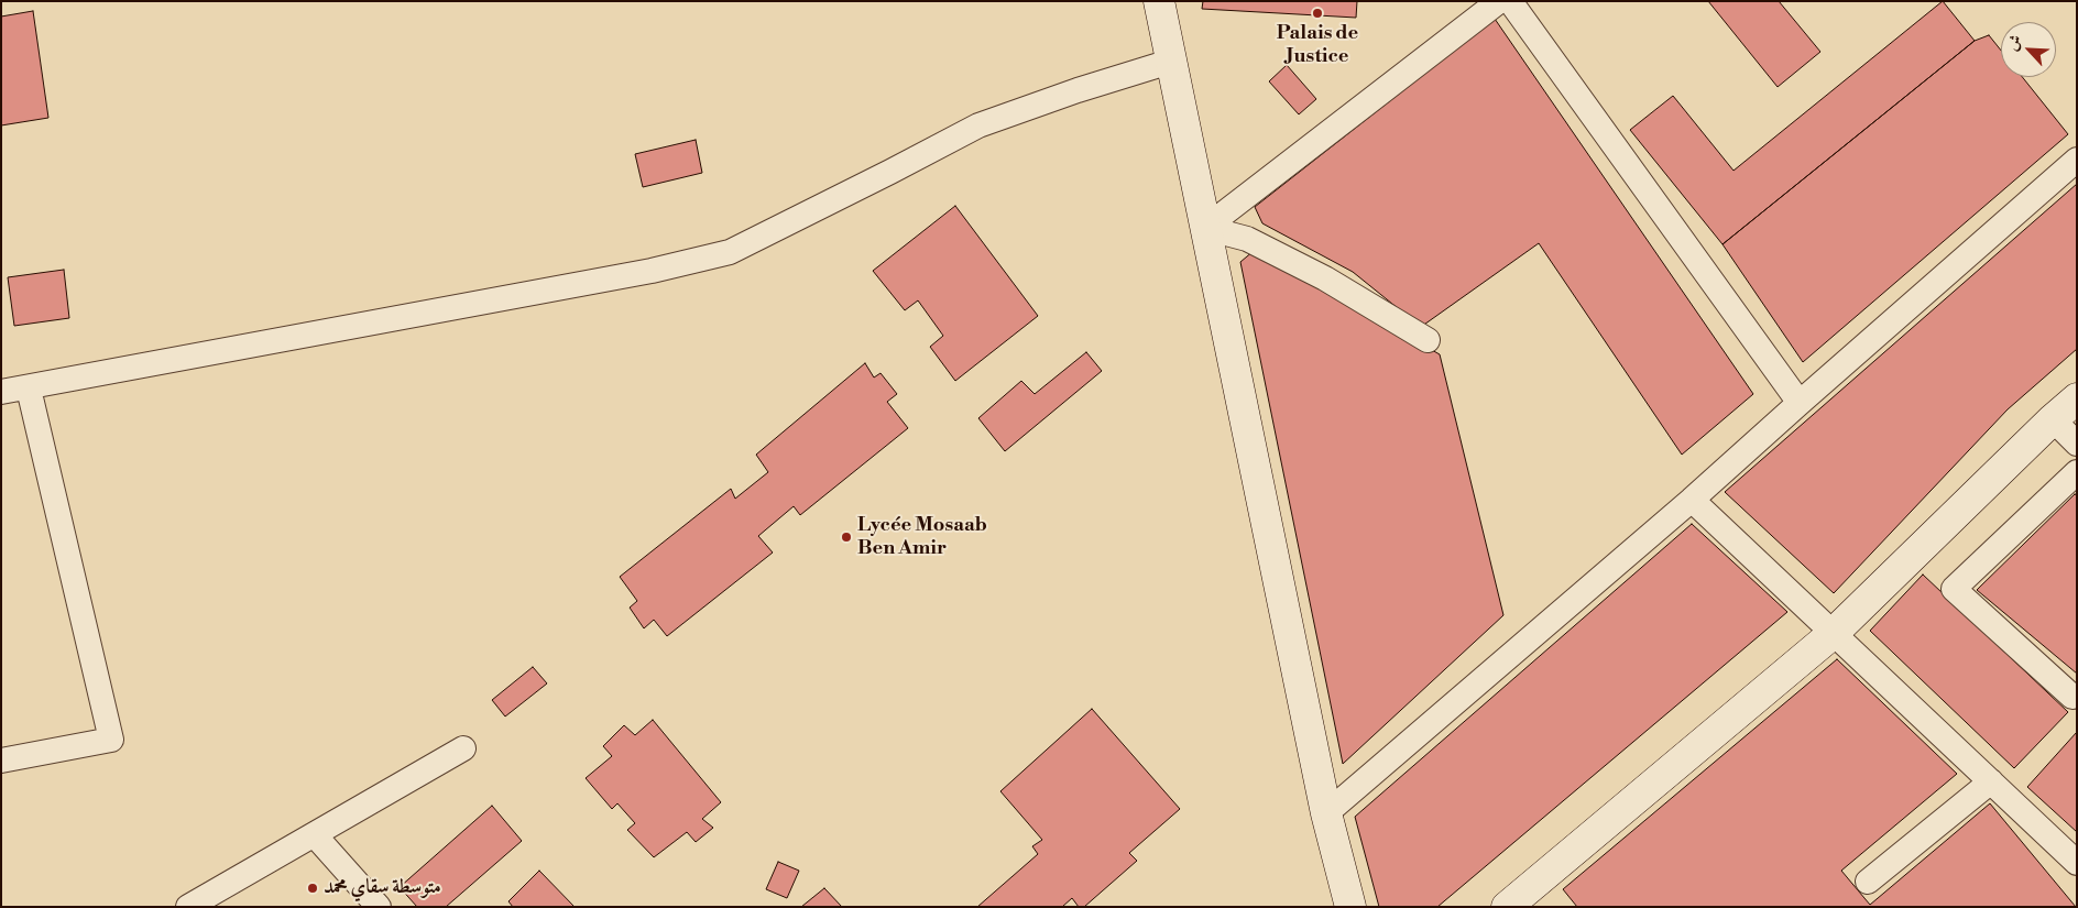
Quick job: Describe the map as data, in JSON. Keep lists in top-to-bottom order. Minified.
{"places":["Palais de Justice","Lycée Mosaab Ben Amir","متوسطة سقاي محمد"],"north":"top left"}
